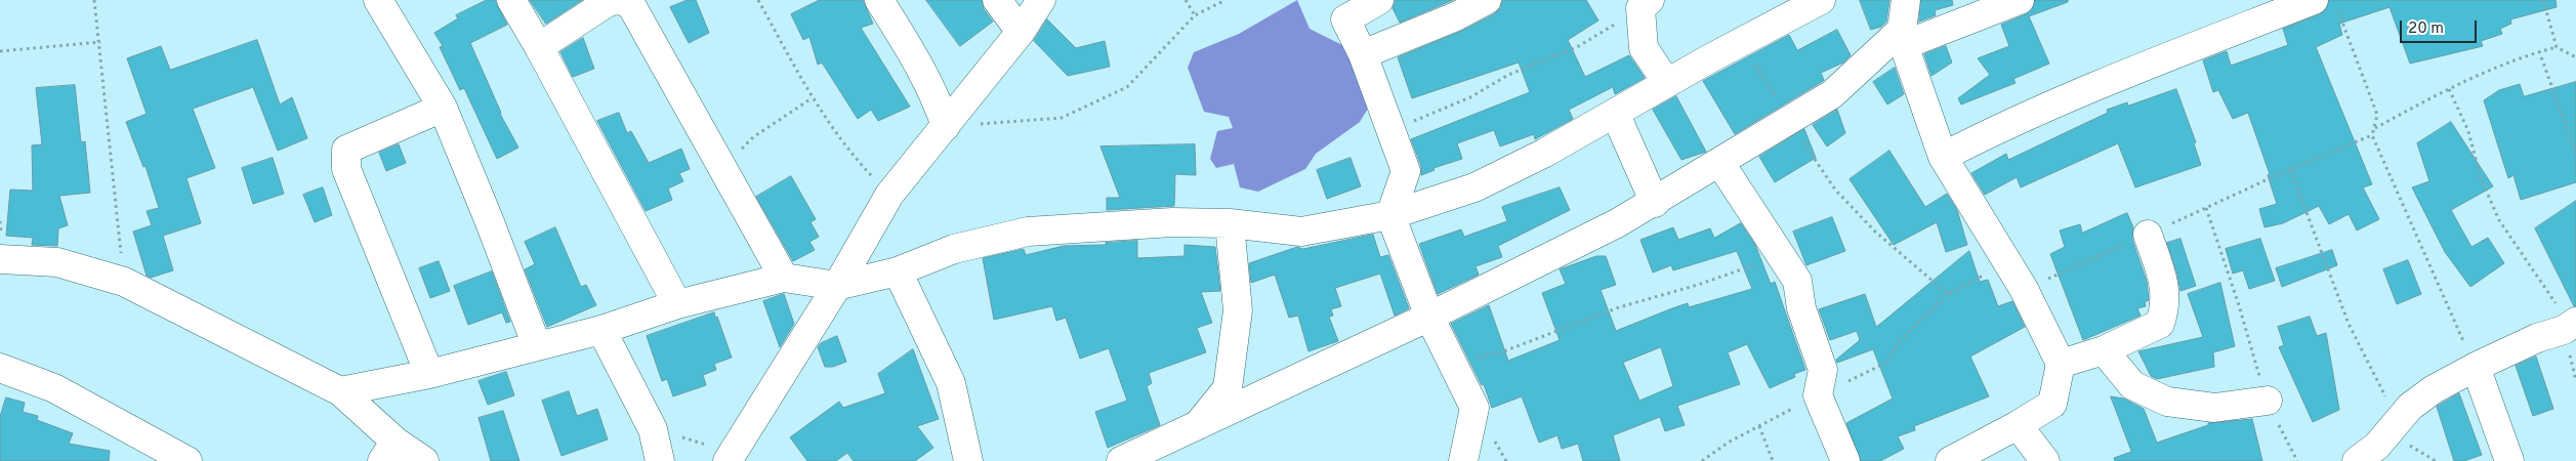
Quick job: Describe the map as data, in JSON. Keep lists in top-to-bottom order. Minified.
{"scale_bar":"20 m"}
